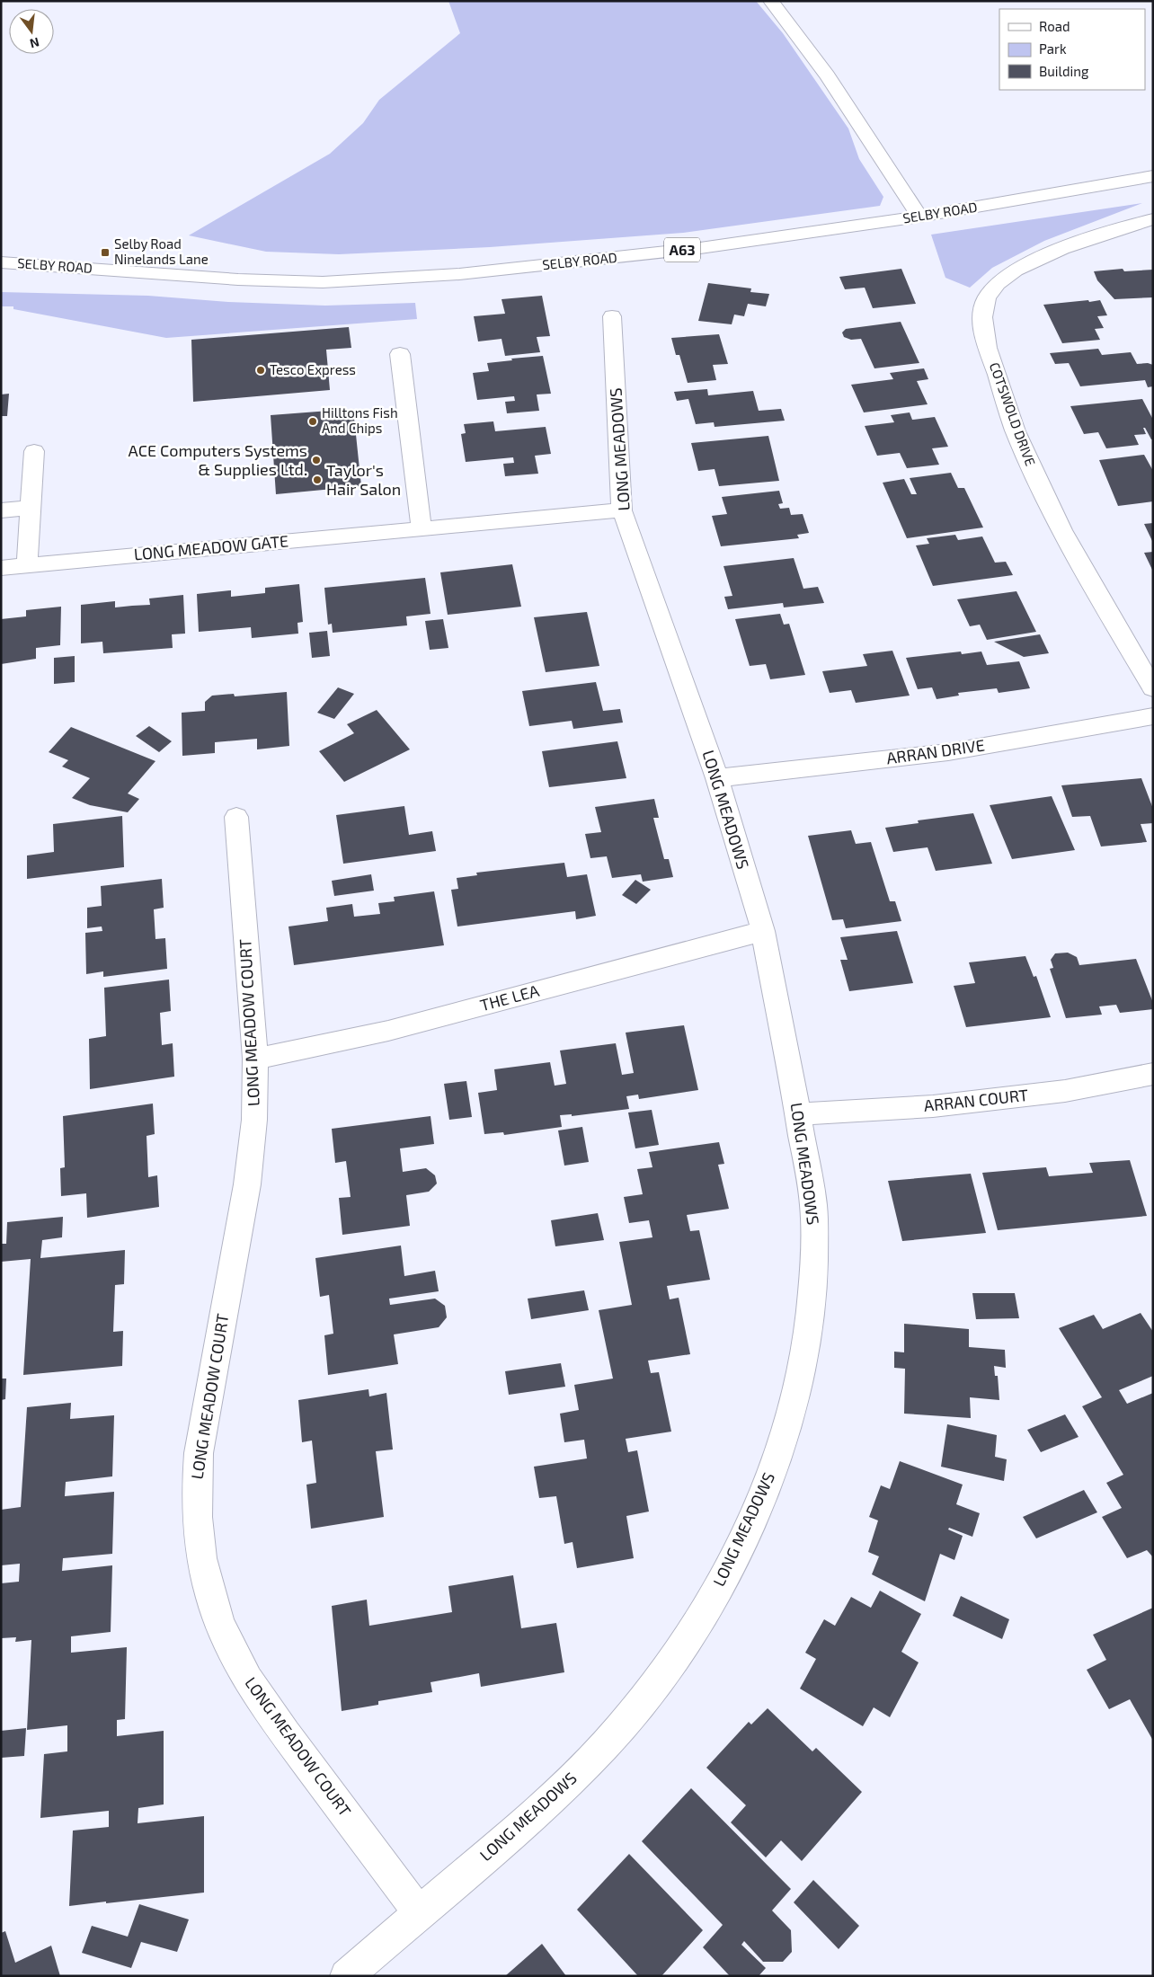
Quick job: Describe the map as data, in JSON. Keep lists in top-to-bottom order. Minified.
{"streets":{"main road":["SELBY ROAD","A63","COTSWOLD DRIVE","LONG MEADOWS","LONG MEADOW GATE","ARRAN DRIVE","THE LEA","LONG MEADOW COURT","ARRAN COURT"]},"crossings":[["LONG MEADOWS","LONG MEADOW GATE"],["LONG MEADOWS","ARRAN DRIVE"],["LONG MEADOWS","THE LEA"],["LONG MEADOWS","LONG MEADOW COURT"],["LONG MEADOWS","ARRAN COURT"],["THE LEA","LONG MEADOW COURT"]],"places":{"transit":["Selby Road Ninelands Lane"],"other":["Tesco Express","Hilltons Fish And Chips","ACE Computers Systems & Supplies Ltd.","Taylor's Hair Salon"]},"legend":["Road","Park","Building"],"north":"bottom"}
